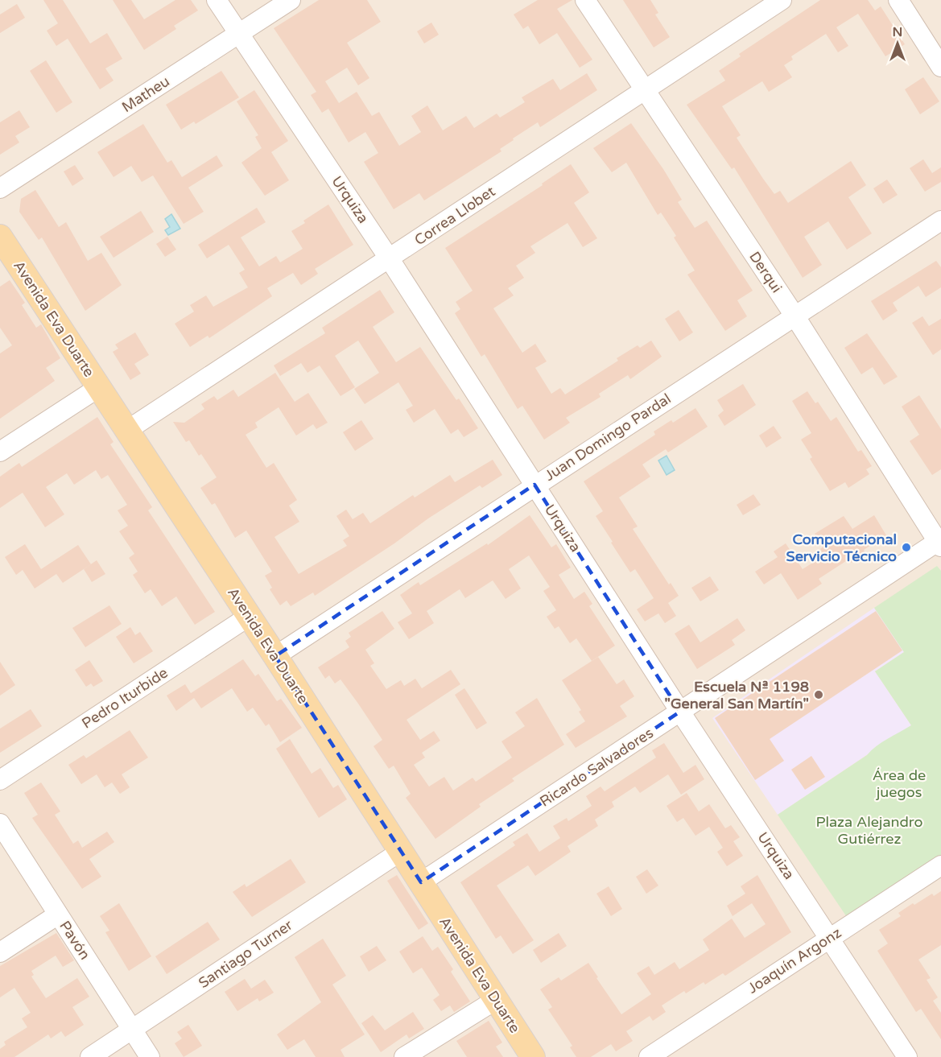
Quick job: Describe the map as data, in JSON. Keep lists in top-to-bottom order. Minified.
{"streets":{"main road":["Avenida Eva Duarte"],"street":["Matheu","Urquiza","Correa Llobet","Derqui","Juan Domingo Pardal","Pedro Iturbide","Ricardo Salvadores","Pavón","Santiago Turner","Joaquín Argonz"]},"crossings":[["Matheu","Urquiza"],["Urquiza","Correa Llobet"],["Urquiza","Juan Domingo Pardal"],["Urquiza","Ricardo Salvadores"],["Urquiza","Joaquín Argonz"],["Correa Llobet","Derqui"],["Correa Llobet","Avenida Eva Duarte"],["Derqui","Juan Domingo Pardal"],["Derqui","Ricardo Salvadores"],["Avenida Eva Duarte","Juan Domingo Pardal"],["Avenida Eva Duarte","Pedro Iturbide"],["Avenida Eva Duarte","Ricardo Salvadores"],["Avenida Eva Duarte","Santiago Turner"],["Pavón","Santiago Turner"]],"parks":["Área de juegos","Plaza Alejandro Gutiérrez"],"places":["Computacional Servicio Técnico","Escuela Nª 1198 \"General San Martín\""],"north":"top"}
